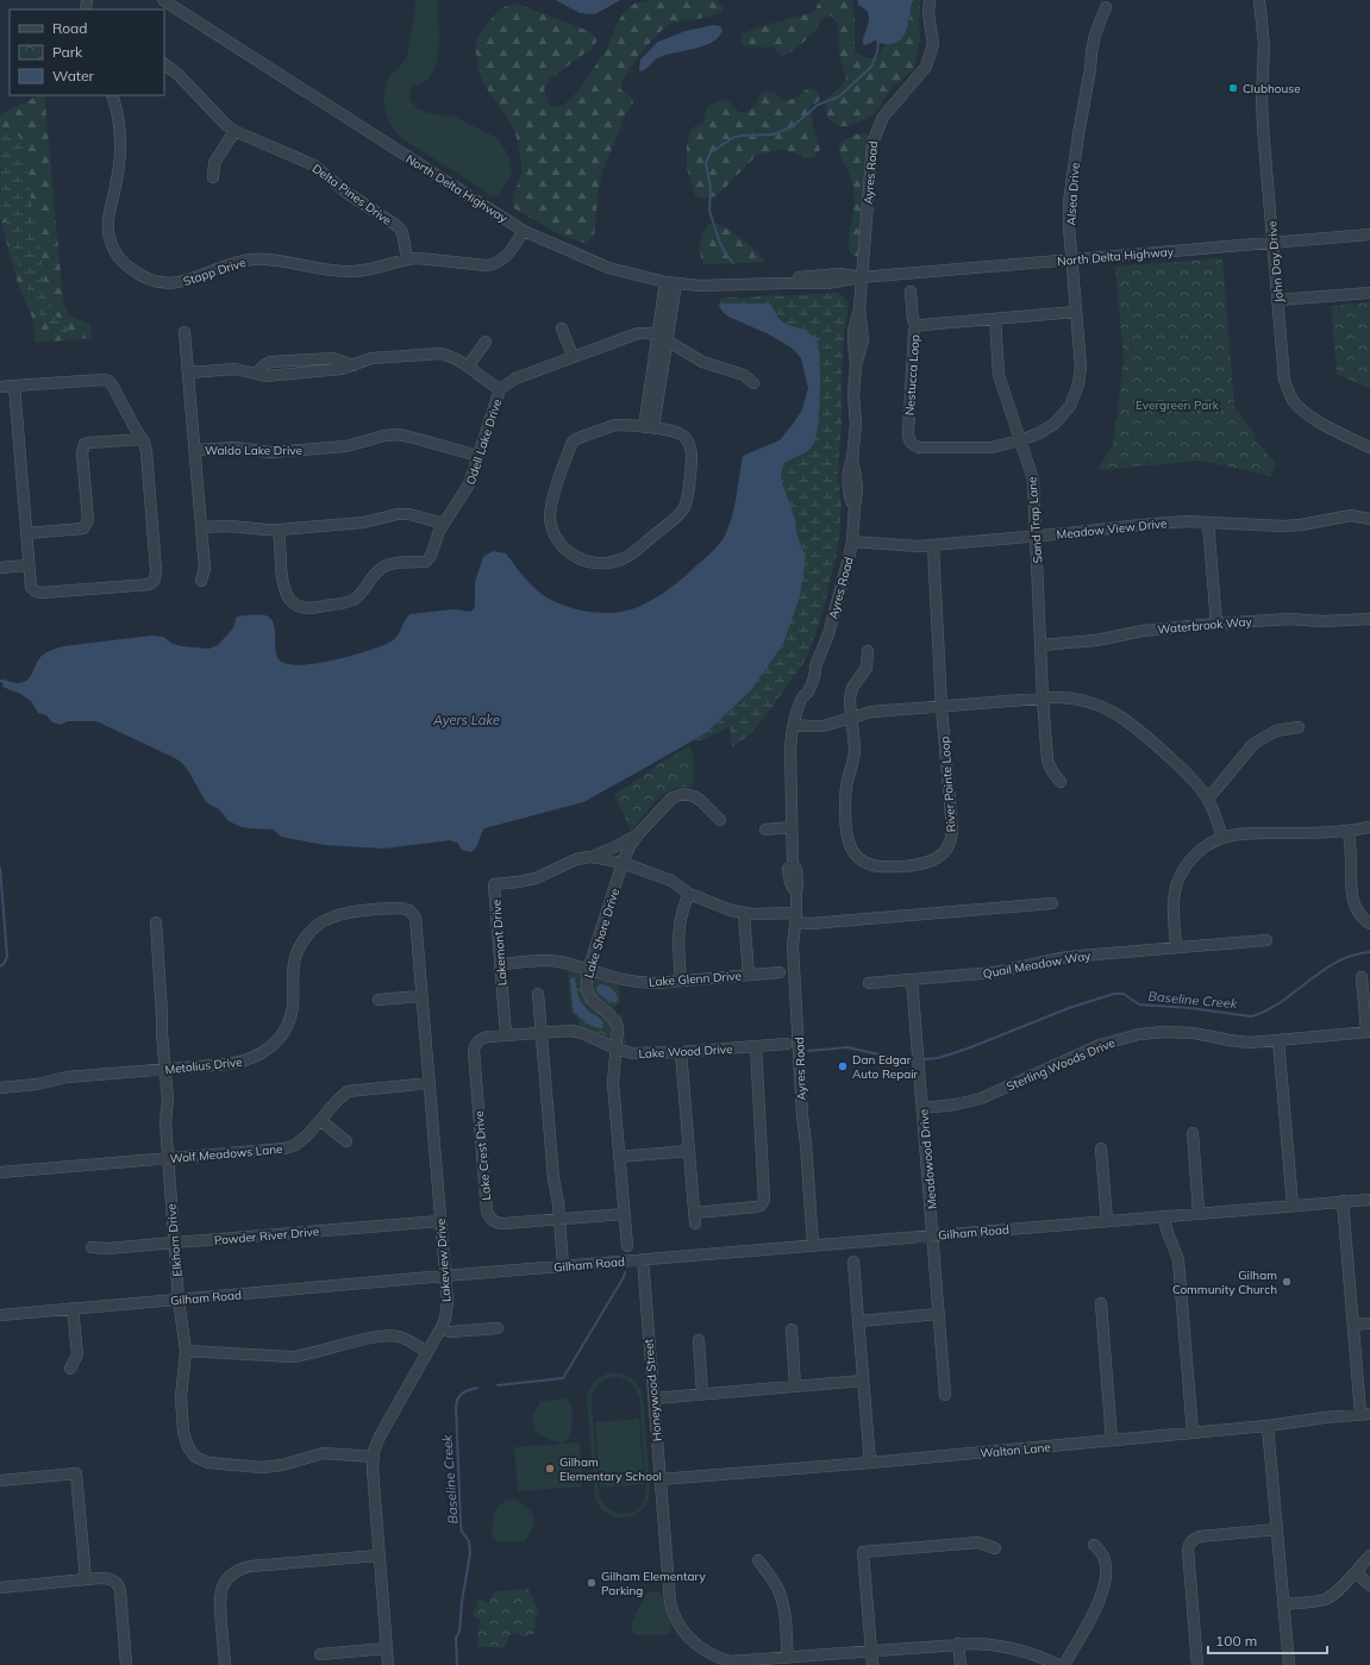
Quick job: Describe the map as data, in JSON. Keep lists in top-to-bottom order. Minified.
{"streets":{"street":["Ayres Road","North Delta Highway","Delta Pines Drive","Alsea Drive","John Day Drive","Stapp Drive","Nestucca Loop","Odell Lake Drive","Waldo Lake Drive","Sand Trap Lane","Meadow View Drive","Waterbrook Way","River Pointe Loop","Lake Shore Drive","Lakemont Drive","Quail Meadow Way","Lake Glenn Drive","Lake Wood Drive","Sterling Woods Drive","Metolius Drive","Wolf Meadows Lane","Lake Crest Drive","Meadowood Drive","Gilham Road","Powder River Drive","Elkhorn Drive","Lakeview Drive","Honeywood Street","Walton Lane"]},"crossings":[["Ayres Road","North Delta Highway"],["Ayres Road","Meadow View Drive"],["Ayres Road","Lakemont Drive"],["Ayres Road","Gilham Road"],["North Delta Highway","Alsea Drive"],["North Delta Highway","John Day Drive"],["North Delta Highway","Stapp Drive"],["Delta Pines Drive","Stapp Drive"],["Alsea Drive","Nestucca Loop"],["Alsea Drive","Sand Trap Lane"],["Nestucca Loop","Sand Trap Lane"],["Odell Lake Drive","Waldo Lake Drive"],["Sand Trap Lane","Meadow View Drive"],["Sand Trap Lane","Waterbrook Way"],["Meadow View Drive","River Pointe Loop"],["Lake Shore Drive","Lakemont Drive"],["Lake Shore Drive","Lake Glenn Drive"],["Lake Shore Drive","Lake Wood Drive"],["Lake Shore Drive","Lake Crest Drive"],["Lakemont Drive","Lake Glenn Drive"],["Lakemont Drive","Lake Wood Drive"],["Quail Meadow Way","Meadowood Drive"],["Lake Wood Drive","Lake Crest Drive"],["Sterling Woods Drive","Meadowood Drive"],["Metolius Drive","Elkhorn Drive"],["Metolius Drive","Lakeview Drive"],["Wolf Meadows Lane","Elkhorn Drive"],["Wolf Meadows Lane","Lakeview Drive"],["Meadowood Drive","Gilham Road"],["Gilham Road","Elkhorn Drive"],["Gilham Road","Lakeview Drive"],["Gilham Road","Honeywood Street"],["Powder River Drive","Elkhorn Drive"],["Powder River Drive","Lakeview Drive"],["Elkhorn Drive","Lakeview Drive"],["Honeywood Street","Walton Lane"]],"water":["Ayers Lake","Baseline Creek"],"parks":["Evergreen Park"],"places":["Clubhouse","Dan Edgar Auto Repair","Gilham Community Church","Gilham Elementary School","Gilham Elementary Parking"],"legend":["Road","Park","Water"],"scale_bar":"100 m"}
